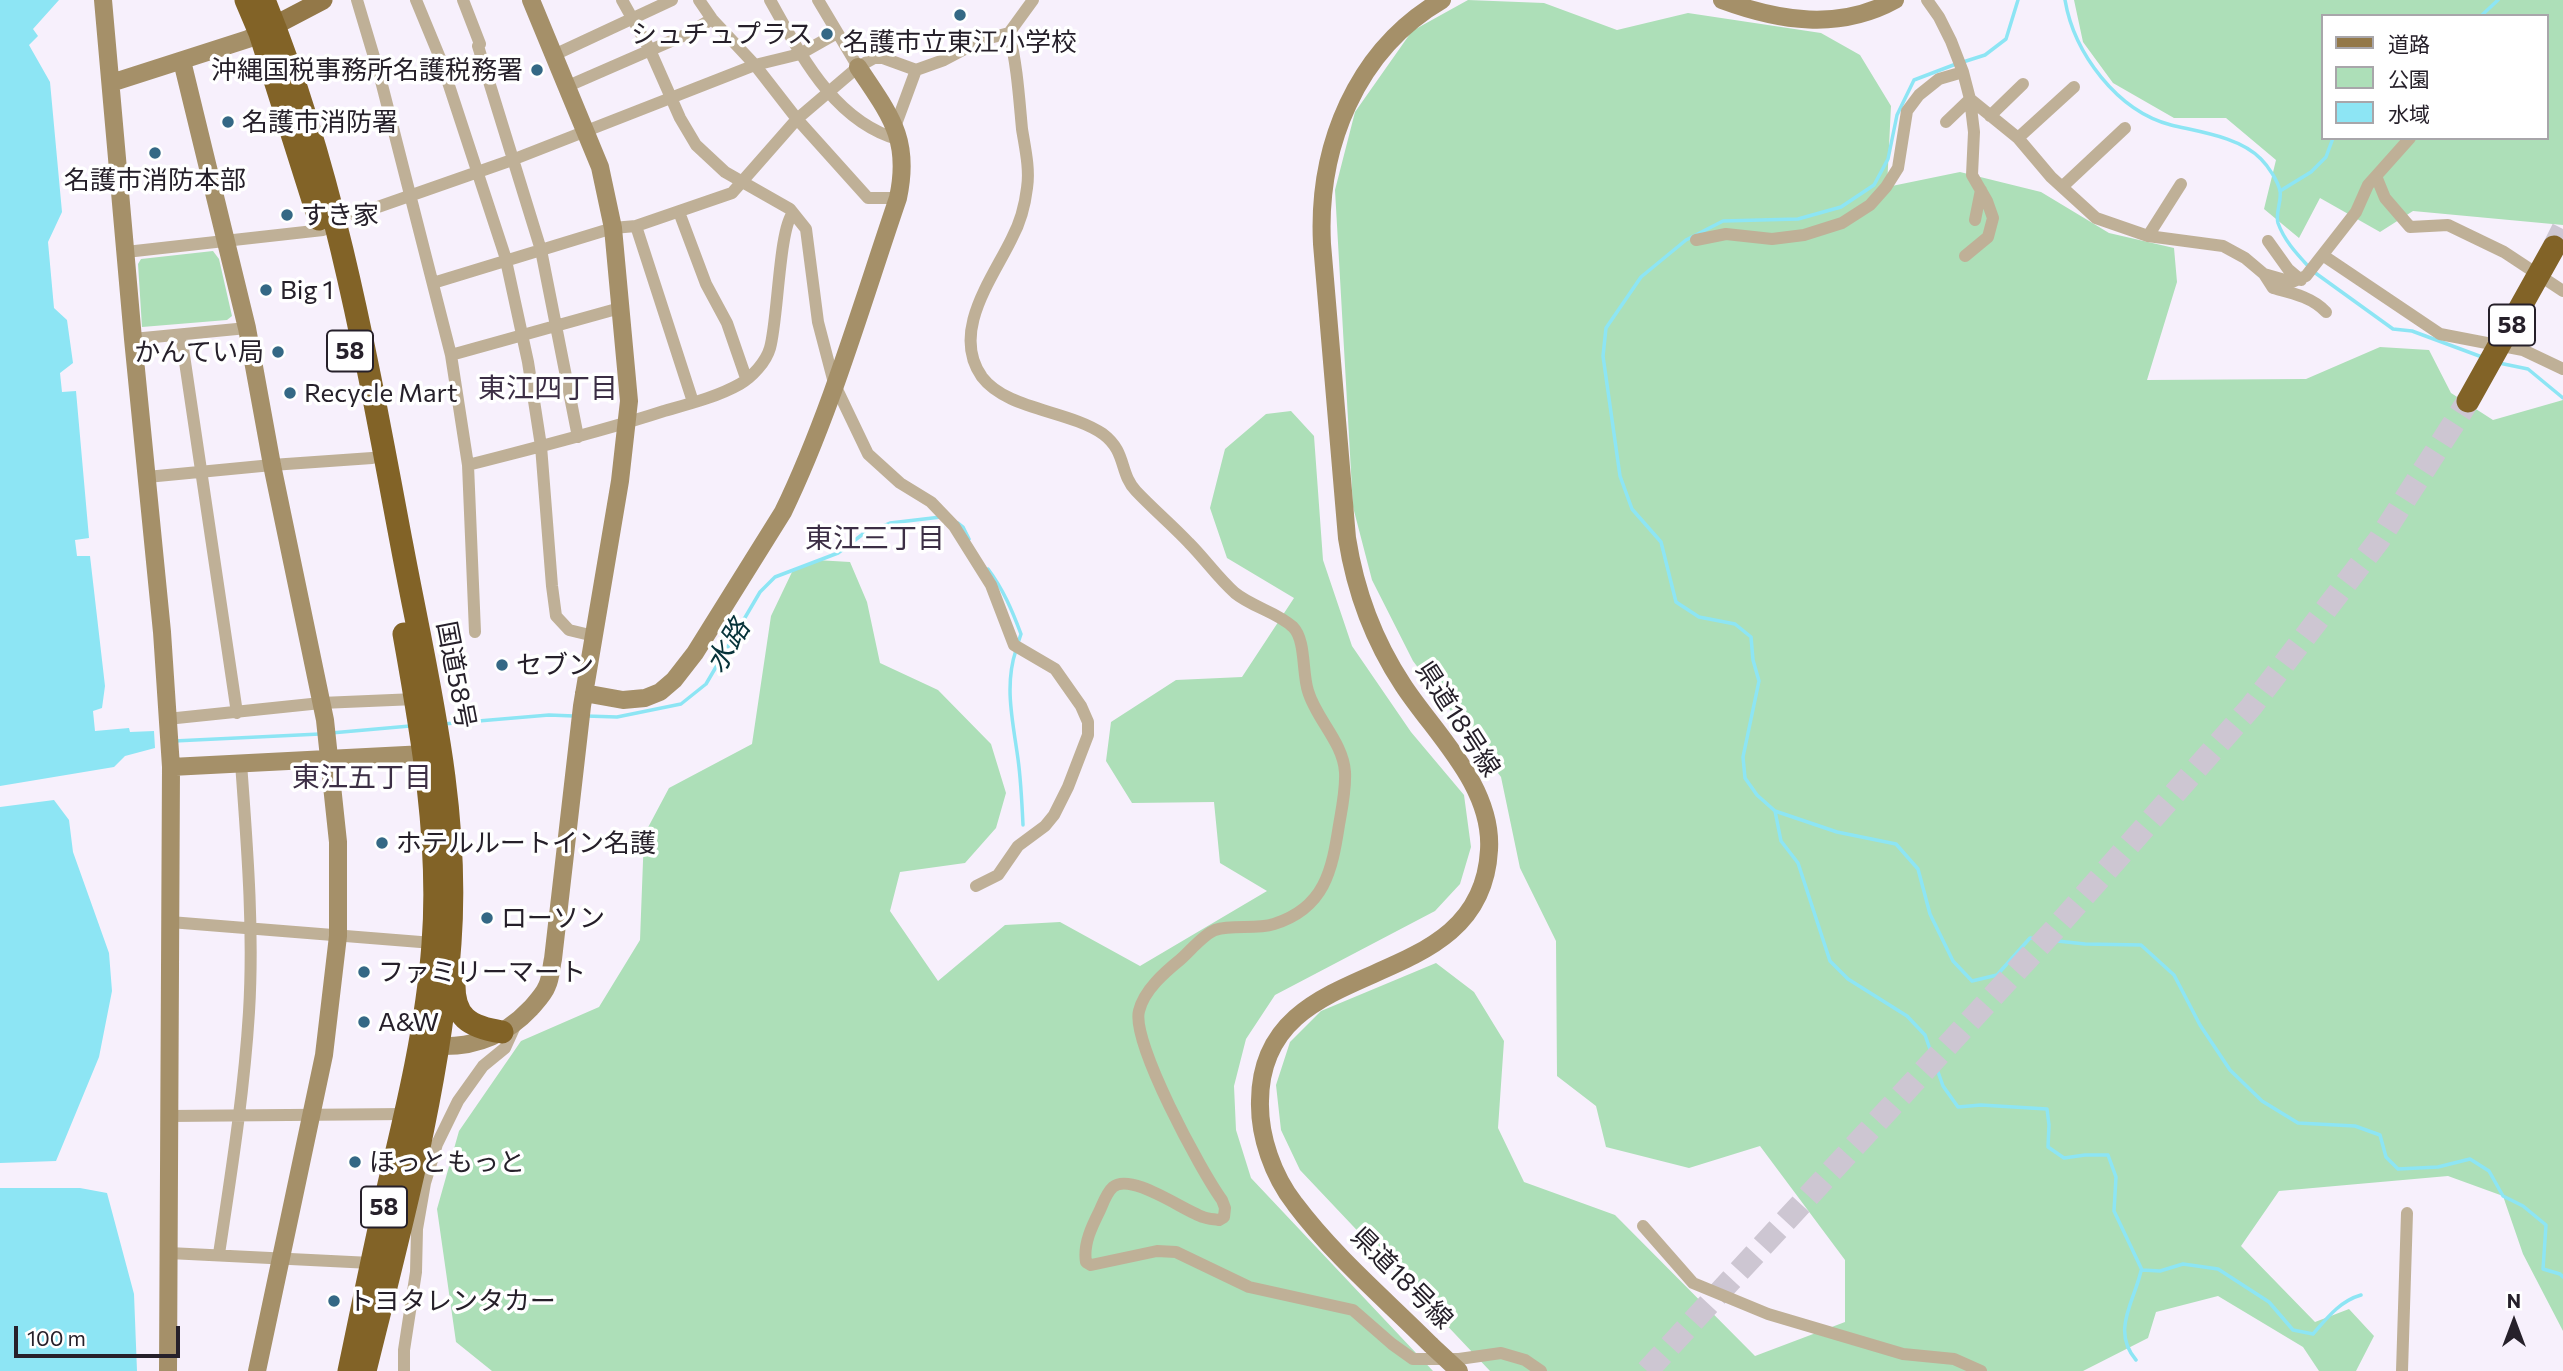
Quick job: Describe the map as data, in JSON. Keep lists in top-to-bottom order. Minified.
{"streets":{"highway":["58","国道58号"],"street":["県道18号線"]},"districts":["東江四丁目","東江三丁目","東江五丁目"],"water":["水路"],"places":["名護市立東江小学校","シュチュプラス","沖縄国税事務所名護税務署","名護市消防署","名護市消防本部","すき家","Big 1","かんてい局","Recycle Mart","セブン","ホテルルートイン名護","ローソン","ファミリーマート","A&W","ほっともっと","トヨタレンタカー"],"legend":["道路","公園","水域"],"scale_bar":"100 m","north":"top"}
